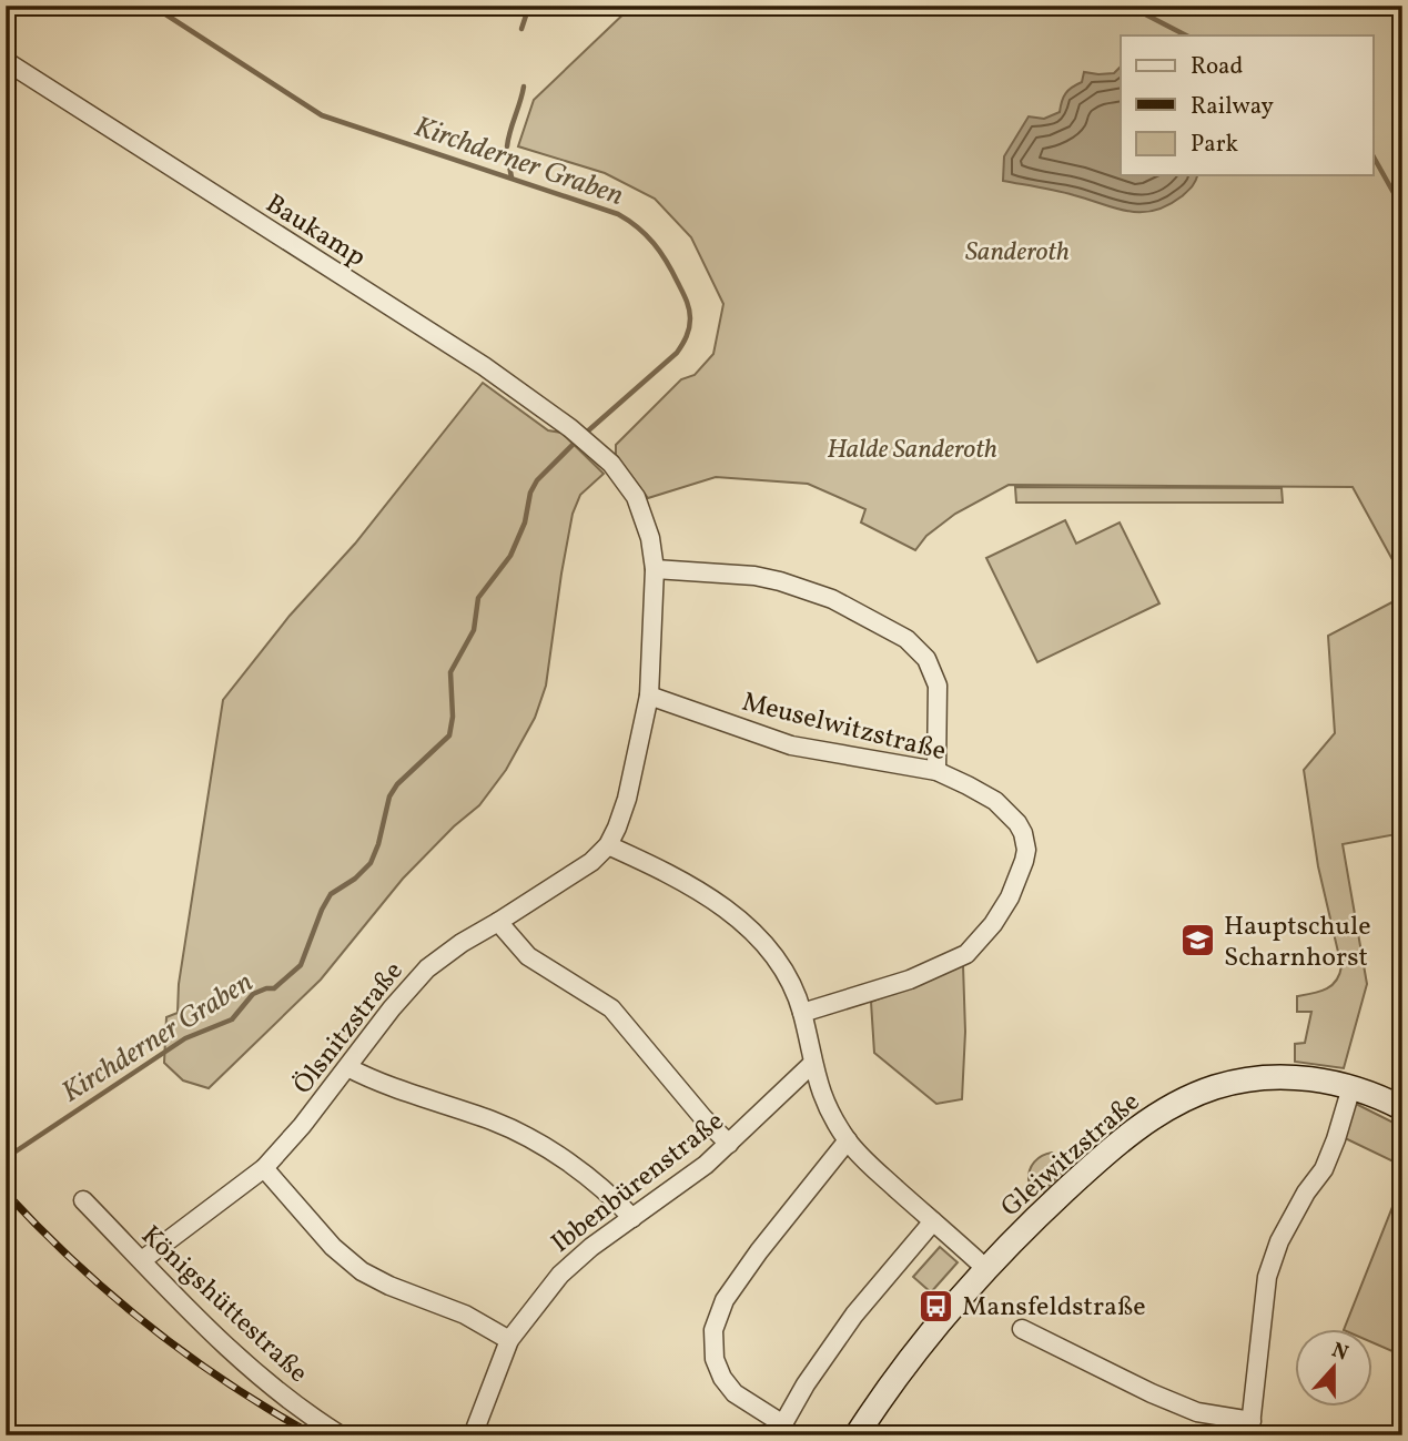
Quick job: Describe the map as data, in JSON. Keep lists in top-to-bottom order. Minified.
{"streets":{"street":["Baukamp","Meuselwitzstraße","Ölsnitzstraße","Gleiwitzstraße","Ibbenbürenstraße","Königshüttestraße"]},"crossings":[["Ölsnitzstraße","Königshüttestraße"]],"water":["Kirchderner Graben"],"parks":["Sanderoth","Halde Sanderoth"],"places":{"school or university":["Hauptschule Scharnhorst"],"bus stop":["Mansfeldstraße"]},"legend":["Road","Railway","Park"],"north":"top"}
